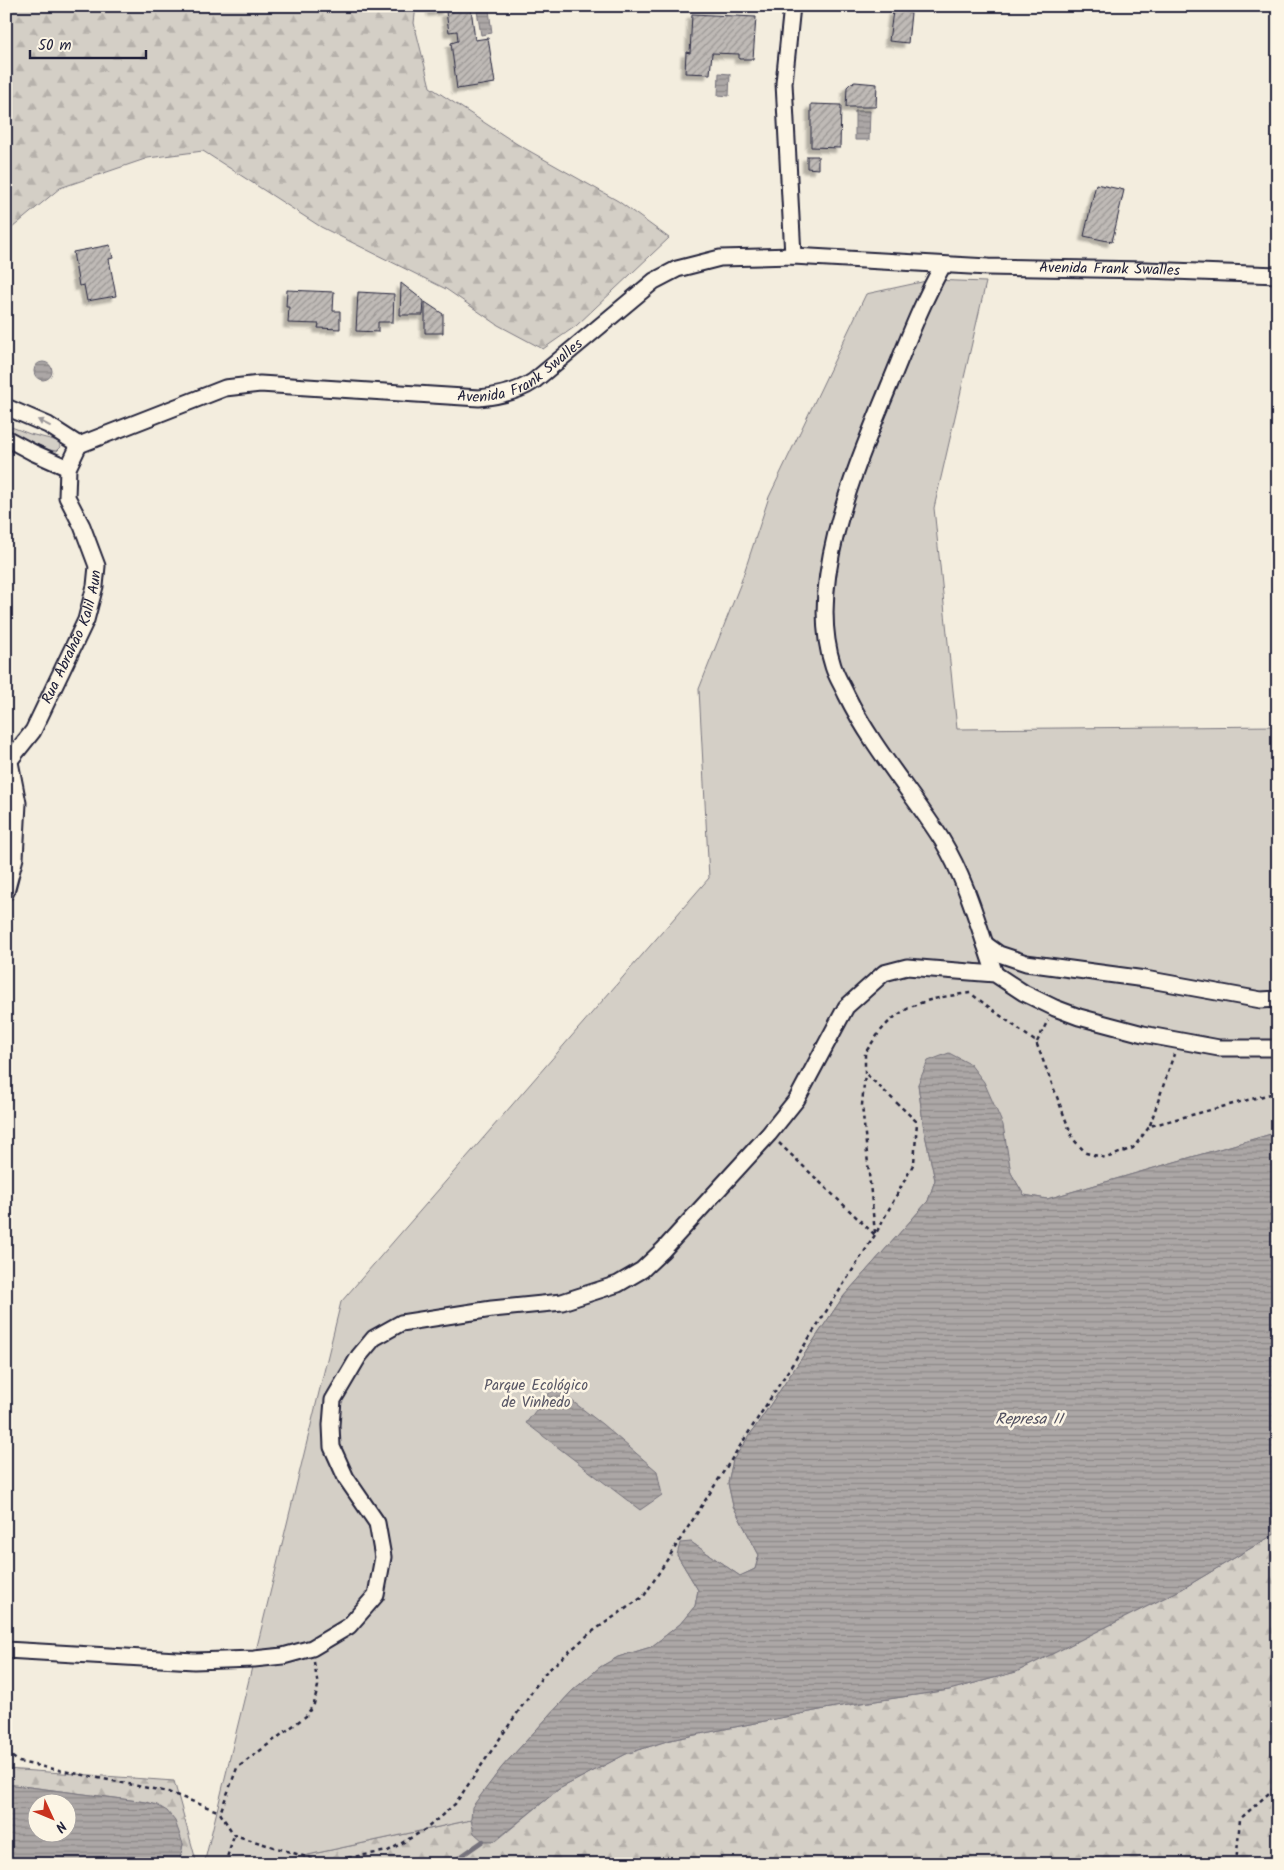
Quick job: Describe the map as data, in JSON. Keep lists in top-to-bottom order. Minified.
{"streets":{"street":["Avenida Frank Swalles","Rua Abrahão Kalil Aun"]},"crossings":[["Avenida Frank Swalles","Rua Abrahão Kalil Aun"]],"water":["Represa II"],"parks":["Parque Ecológico de Vinhedo"],"scale_bar":"50 m","north":"bottom right"}
